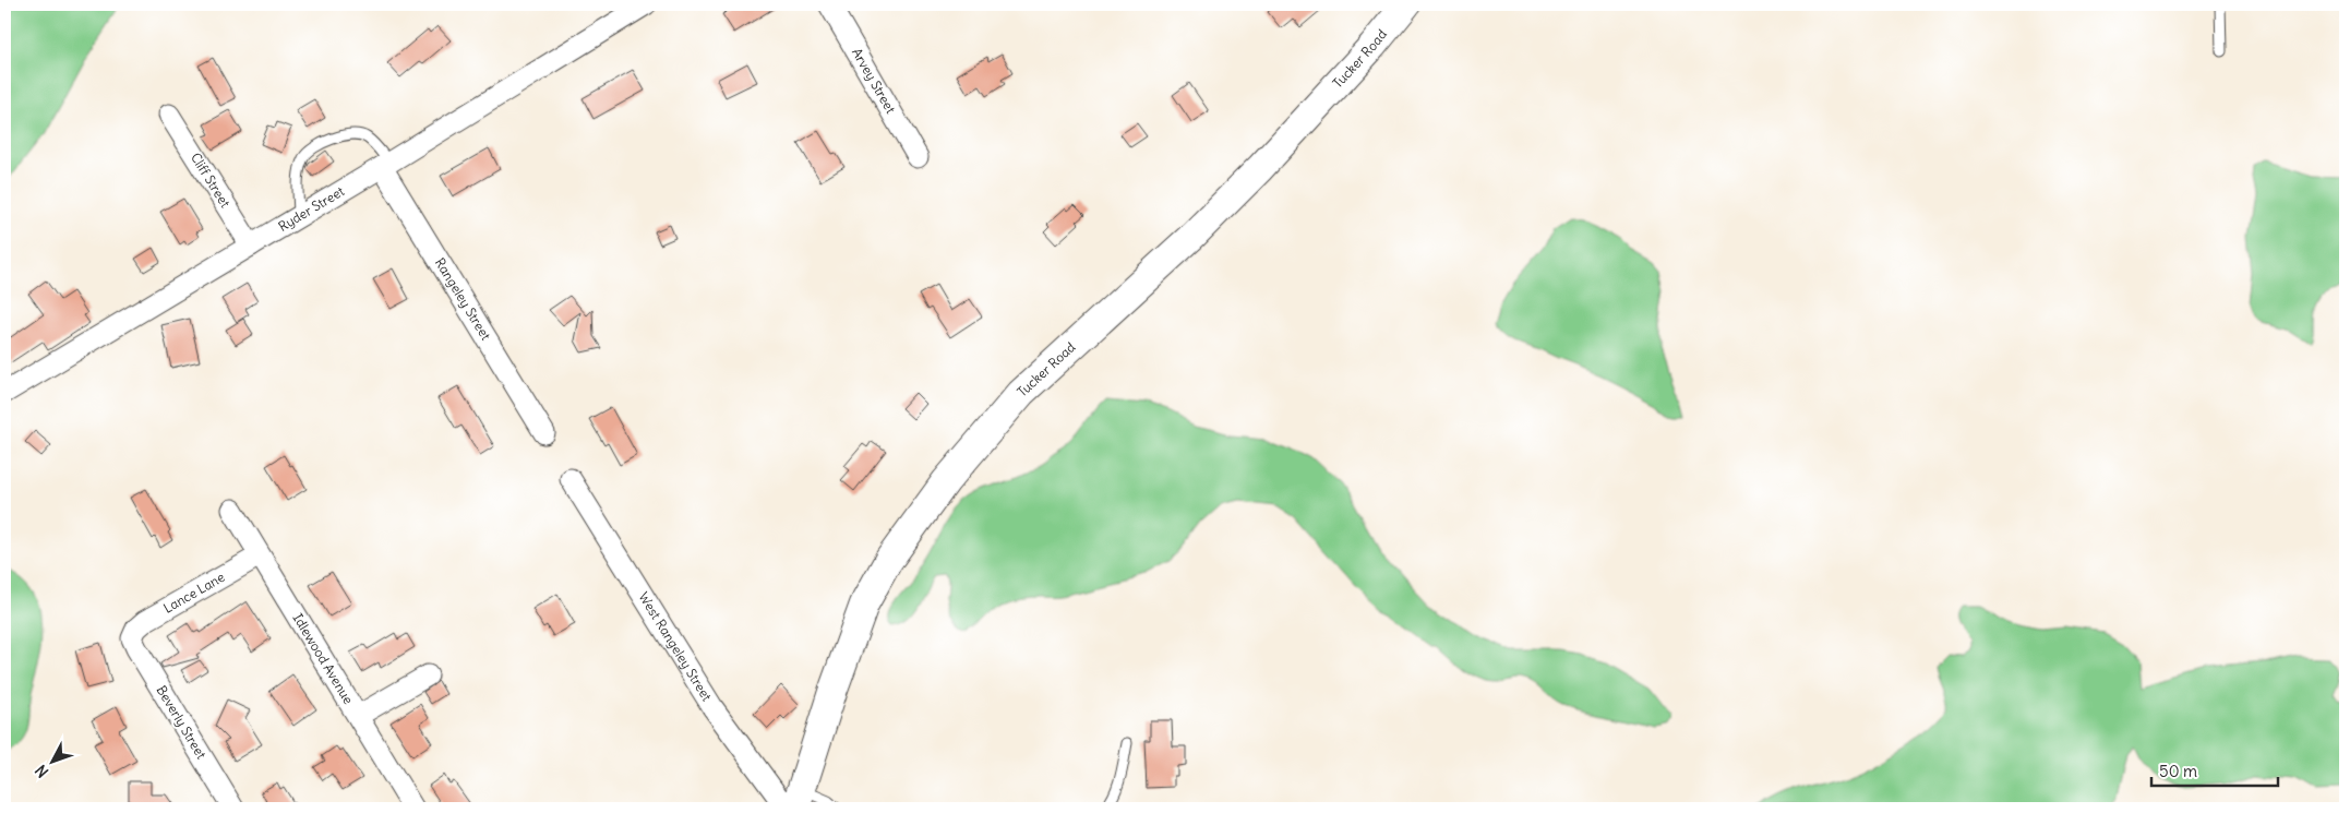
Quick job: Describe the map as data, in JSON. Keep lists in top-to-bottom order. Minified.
{"streets":{"main road":["Tucker Road"],"street":["Arvey Street","Cliff Street","Ryder Street","Rangeley Street","Lance Lane","West Rangeley Street","Idlewood Avenue","Beverly Street"]},"crossings":[["Tucker Road","West Rangeley Street"],["Cliff Street","Ryder Street"],["Ryder Street","Rangeley Street"],["Lance Lane","Idlewood Avenue"],["Lance Lane","Beverly Street"]],"scale_bar":"50 m","north":"bottom left"}
